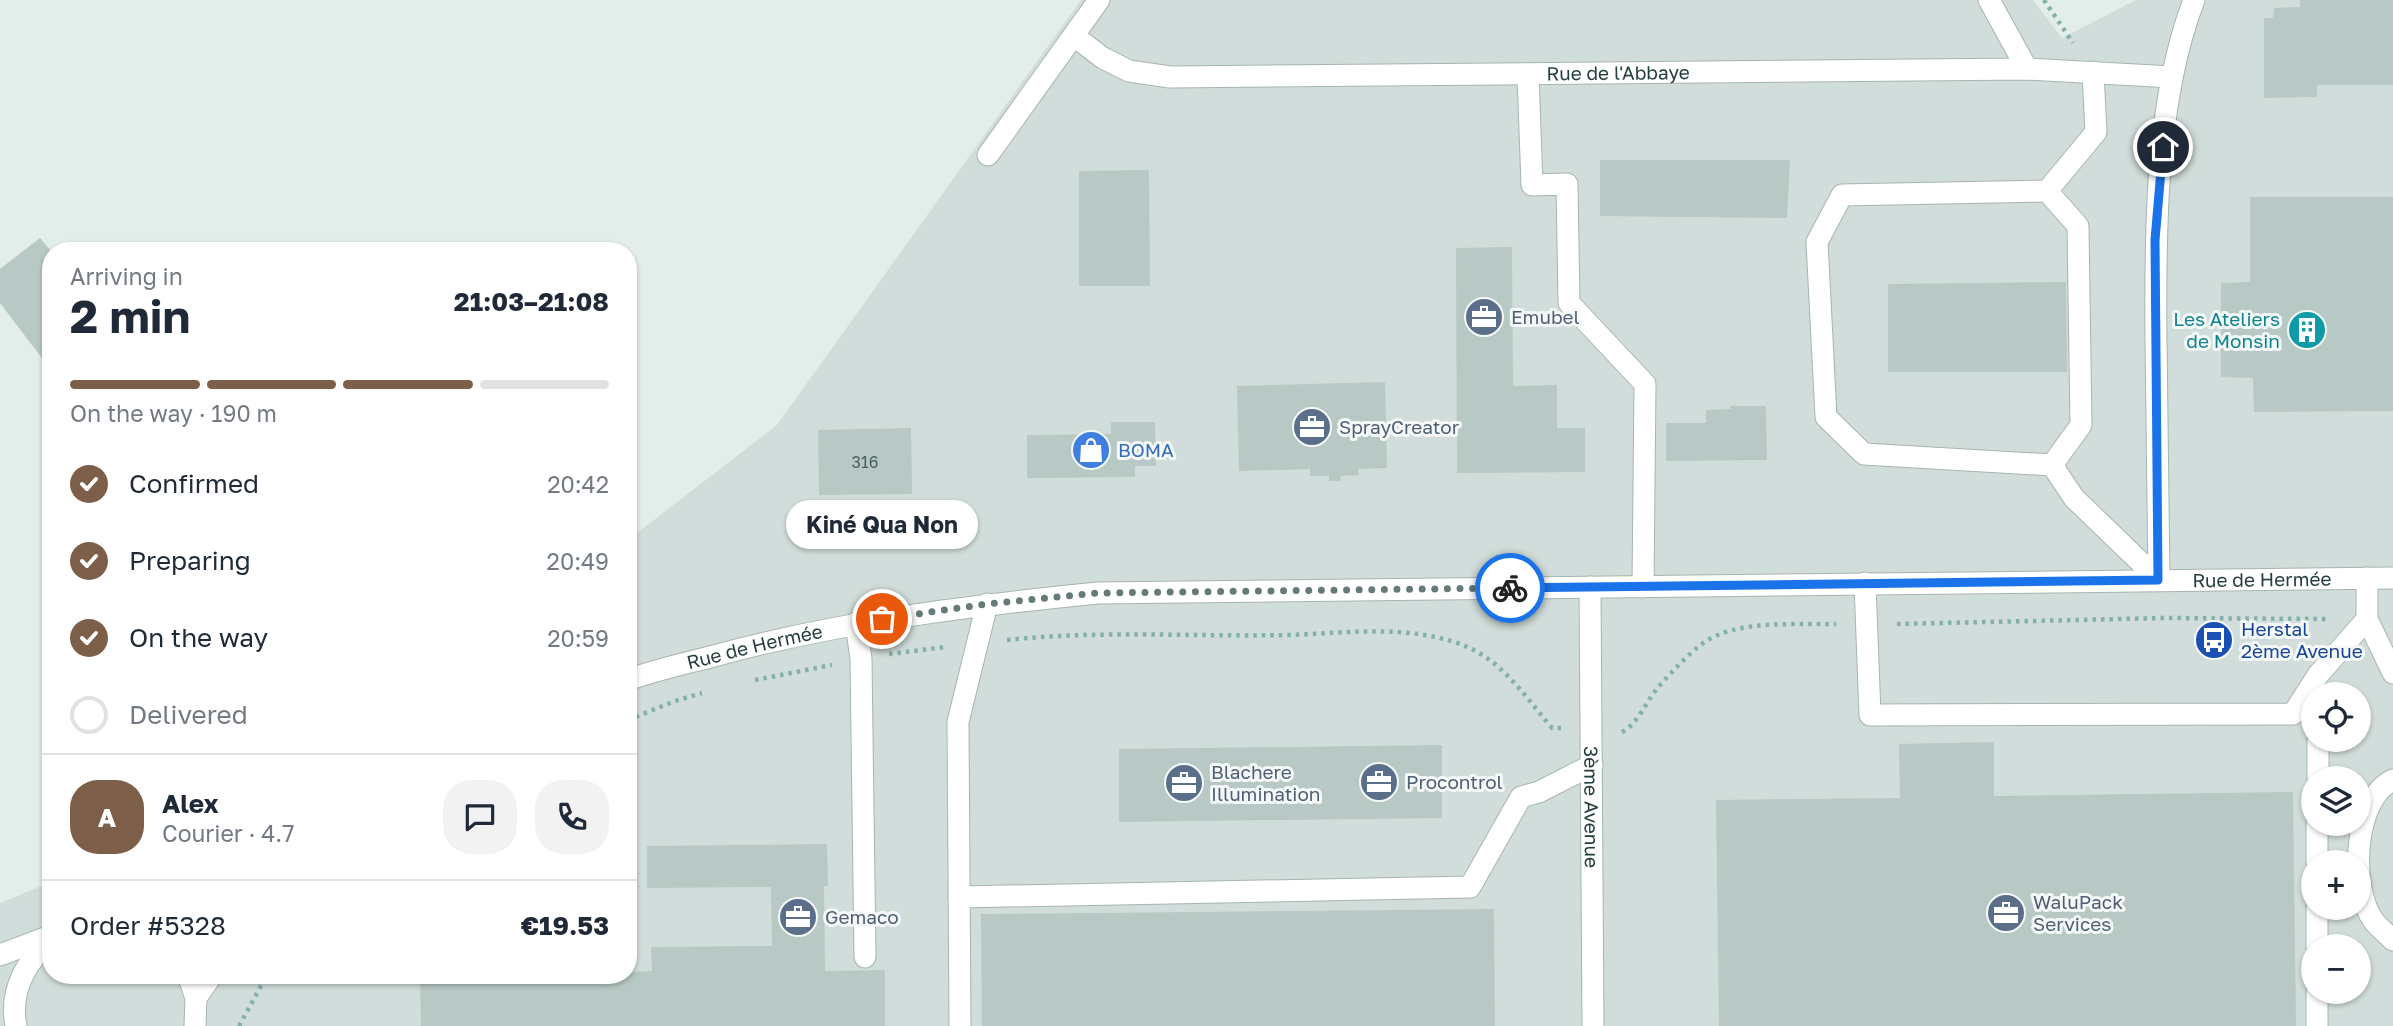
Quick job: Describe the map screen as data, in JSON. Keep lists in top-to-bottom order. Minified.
{"streets":{"street":["Rue de l'Abbaye","Rue de Hermée","3ème Avenue"]},"crossings":[["Rue de Hermée","3ème Avenue"]],"places":{"office":["Emubel","SprayCreator","Procontrol","Blachere Illumination","WaluPack Services","Gemaco"],"building":["Les Ateliers de Monsin"],"shop":["BOMA"],"other":["Kiné Qua Non"],"bus stop":["Herstal 2ème Avenue"]},"house_numbers":["316"],"page":{"heading":["2 min","Arriving in","21:03–21:08"],"panel":["Alex","Courier · 4.7","Order #5328","€19.53"],"bar":"On the way · 190 m","list":[["Confirmed","20:42"],["Preparing","20:49"],["On the way","20:59"],"Delivered"],"bubble":"Kiné Qua Non","map_buttons":["+","−"],"round":"A"}}
